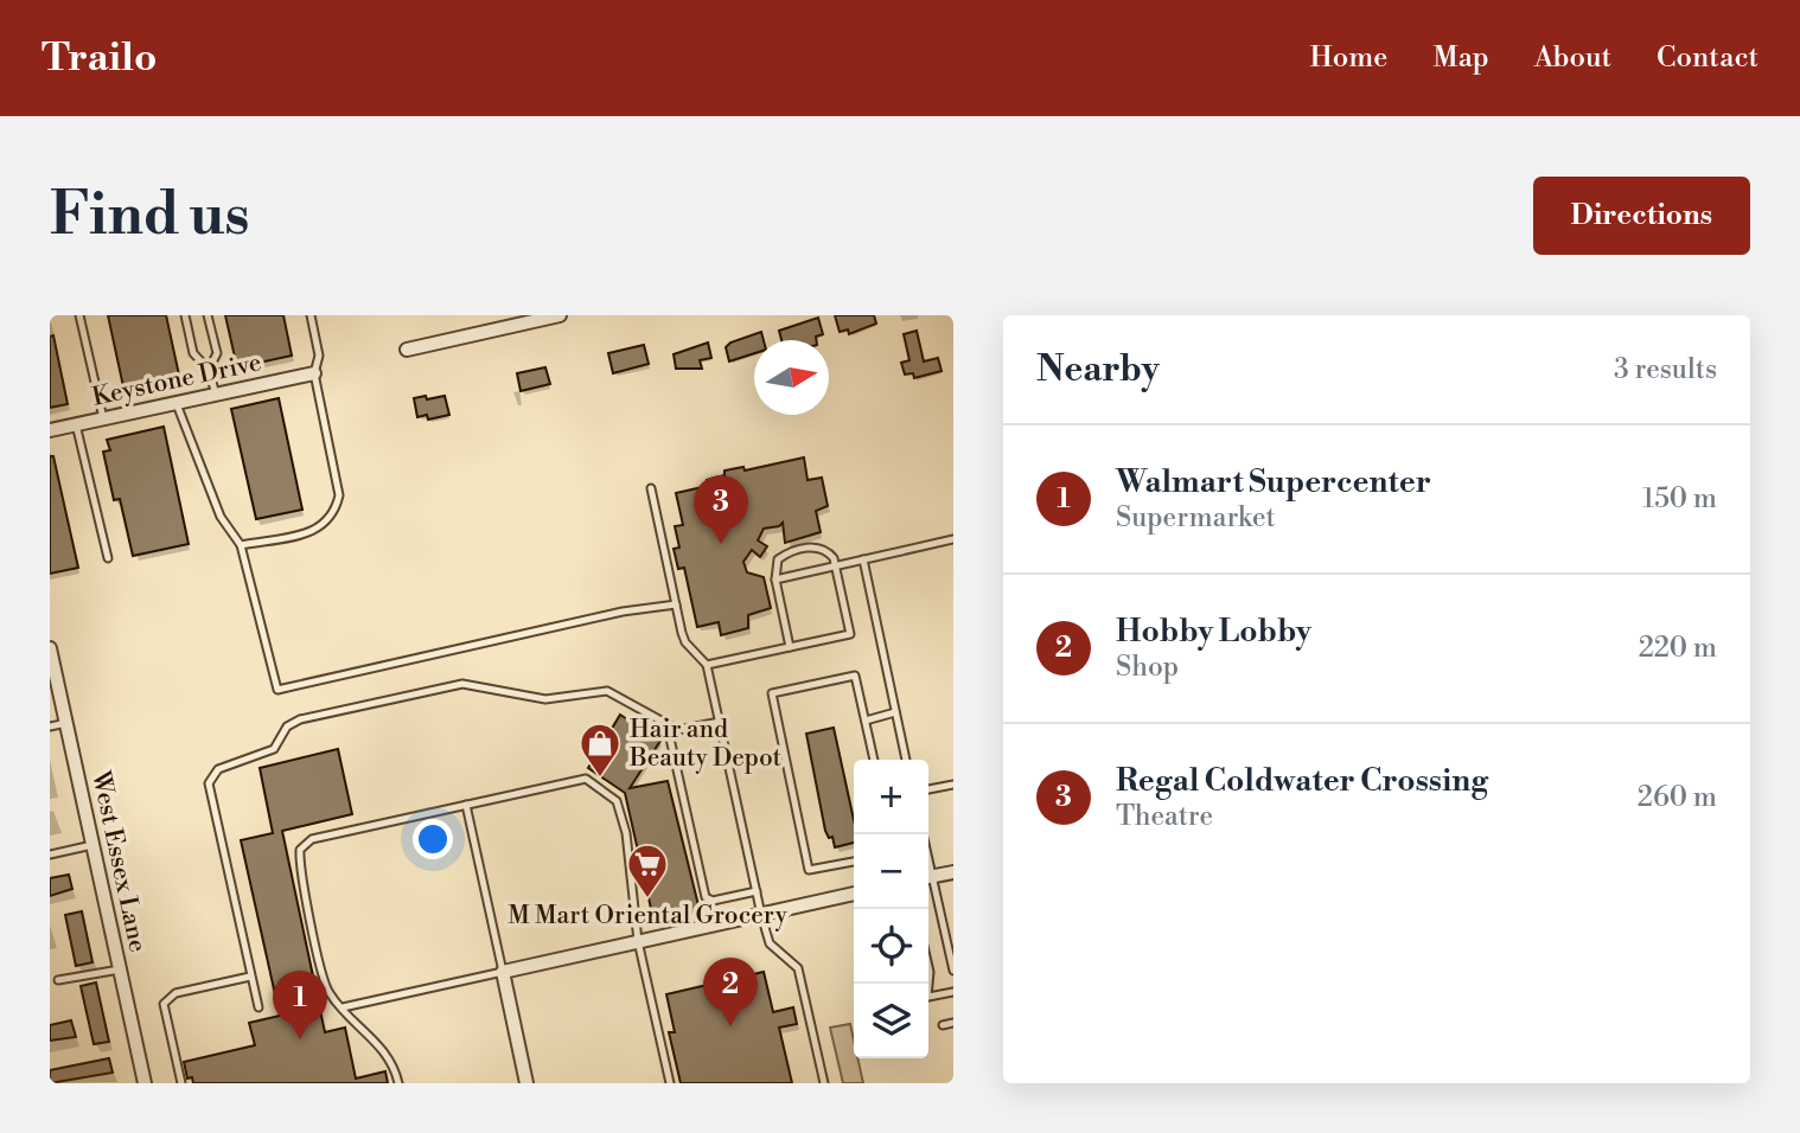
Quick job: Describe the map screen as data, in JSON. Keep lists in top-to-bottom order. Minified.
{"streets":{"street":["Keystone Drive","West Essex Lane"]},"places":{"shop":["Hair and Beauty Depot"],"supermarket":["M Mart Oriental Grocery"]},"north":"right","page":{"header":"Trailo","nav":["Home","Map","About","Contact"],"buttons":"Directions","title":"Find us","heading":["Nearby","3 results"],"list":[{"mark":"1","name":"Walmart Supercenter","note":"Supermarket","value":"150 m"},{"mark":"2","name":"Hobby Lobby","note":"Shop","value":"220 m"},{"mark":"3","name":"Regal Coldwater Crossing","note":"Theatre","value":"260 m"}],"pins":["3","2","1"],"map_buttons":["+","−"]}}
